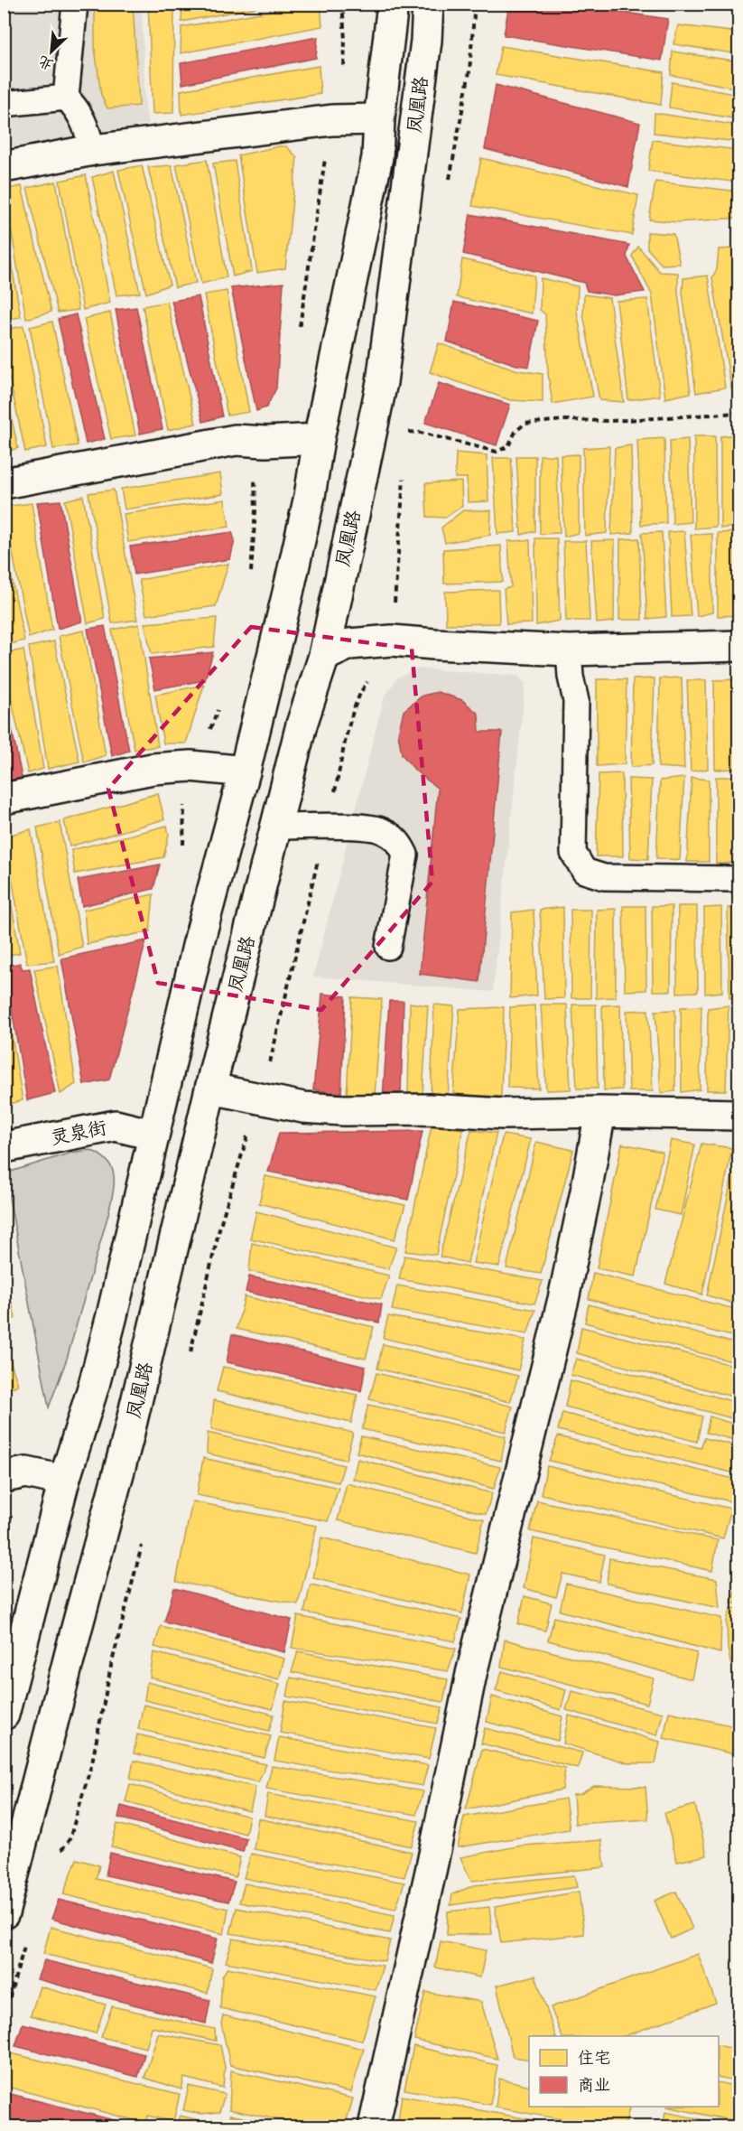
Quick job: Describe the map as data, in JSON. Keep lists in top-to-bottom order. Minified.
{"streets":{"main road":["凤凰路","灵泉街"]},"crossings":[["凤凰路","灵泉街"]],"legend":["住宅","商业"],"north":"bottom left"}
